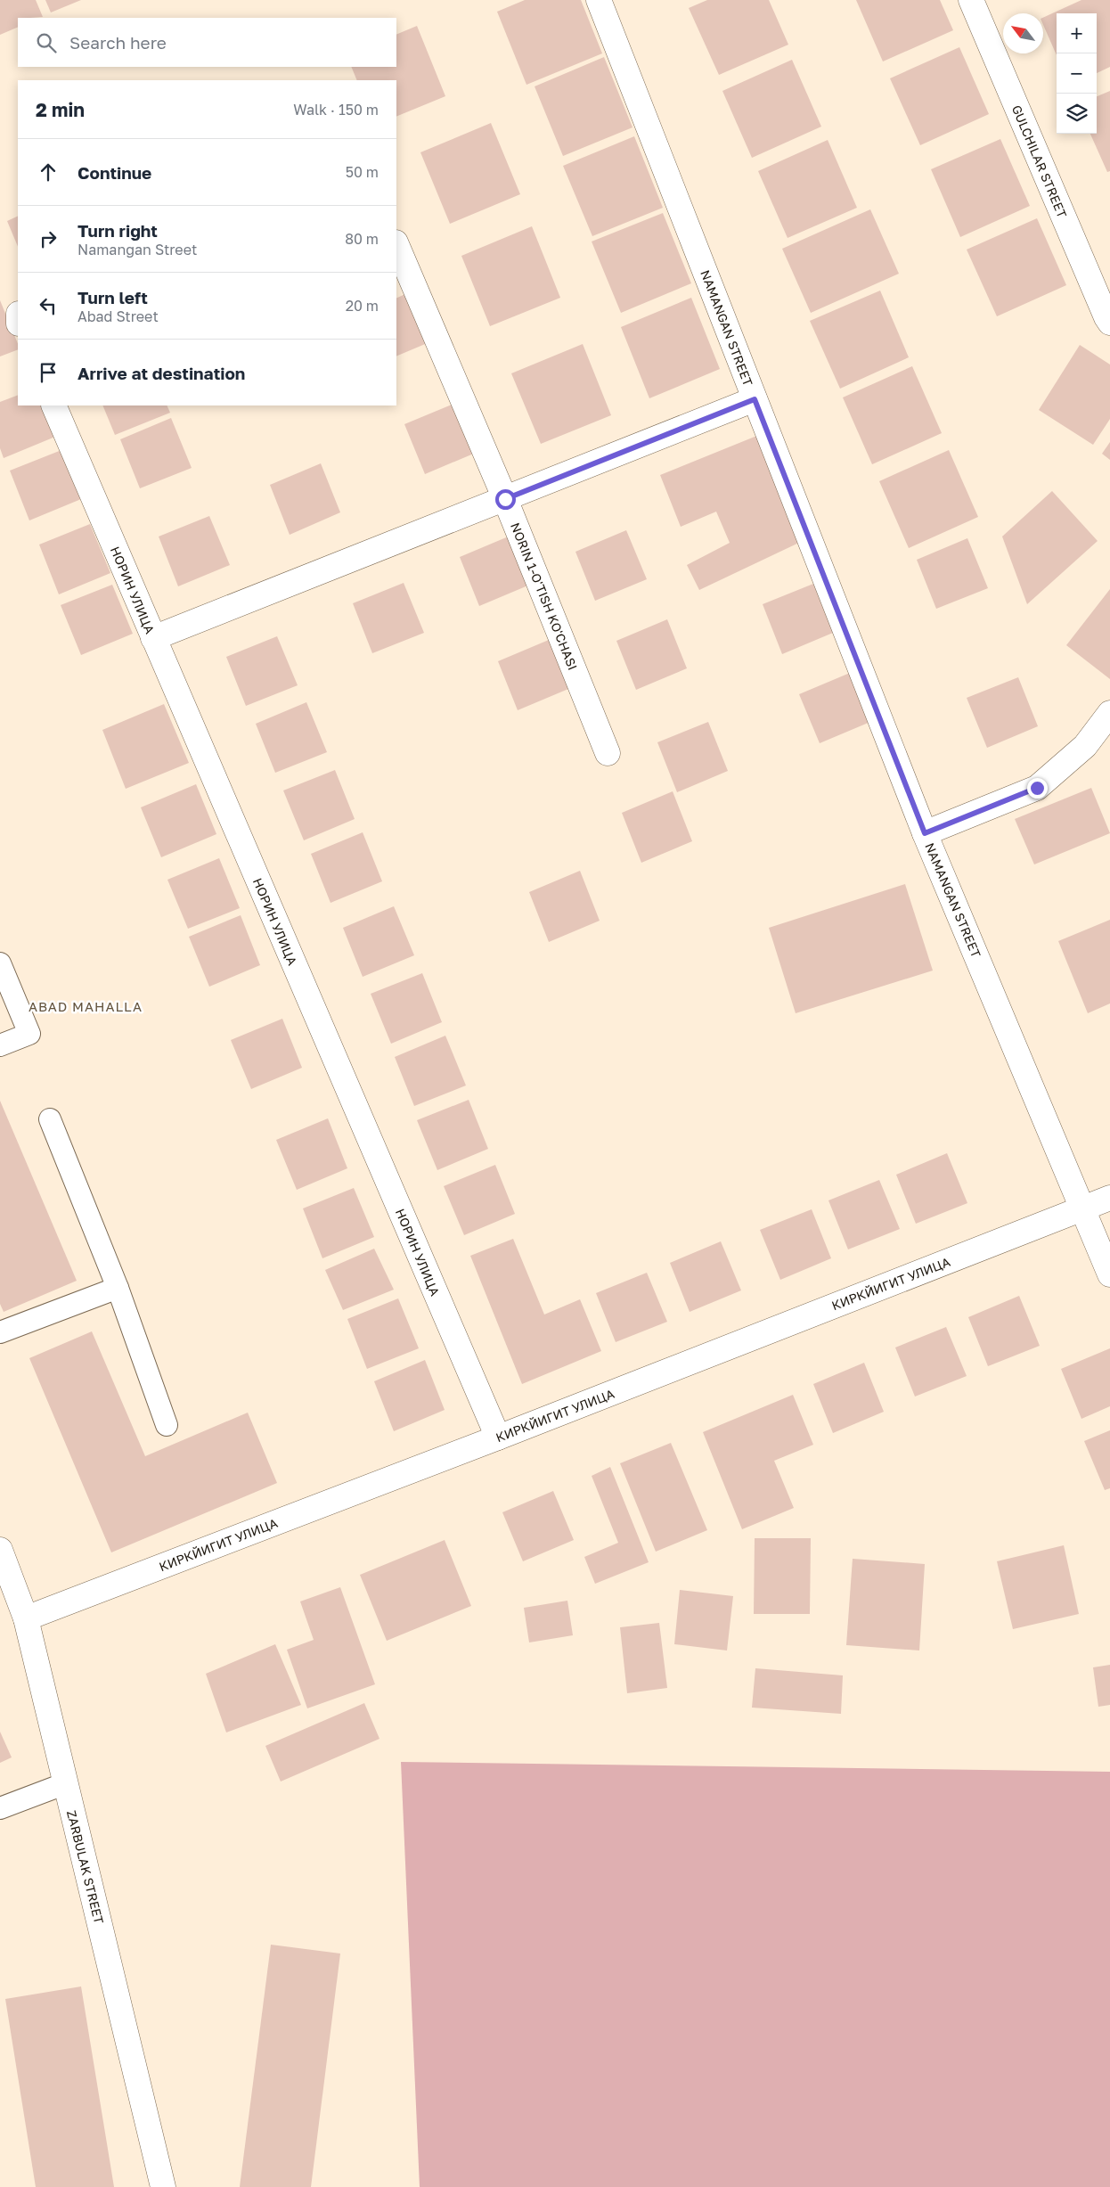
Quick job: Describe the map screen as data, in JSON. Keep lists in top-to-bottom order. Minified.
{"streets":{"street":["GULCHILAR STREET","NAMANGAN STREET","НОРИН УЛИЦА","NORIN 1-O'TISH KO'CHASI","КИРКЙИГИТ УЛИЦА","ZARBULAK STREET"]},"crossings":[["NAMANGAN STREET","КИРКЙИГИТ УЛИЦА"],["НОРИН УЛИЦА","КИРКЙИГИТ УЛИЦА"],["КИРКЙИГИТ УЛИЦА","ZARBULAK STREET"]],"districts":["ABAD MAHALLA"],"north":"top left","page":{"map_buttons":["+","−"],"search":"Search here","heading":["2 min","Walk · 150 m"],"list":[["Continue","50 m"],["Turn right","Namangan Street","80 m"],["Turn left","Abad Street","20 m"],"Arrive at destination"]}}
